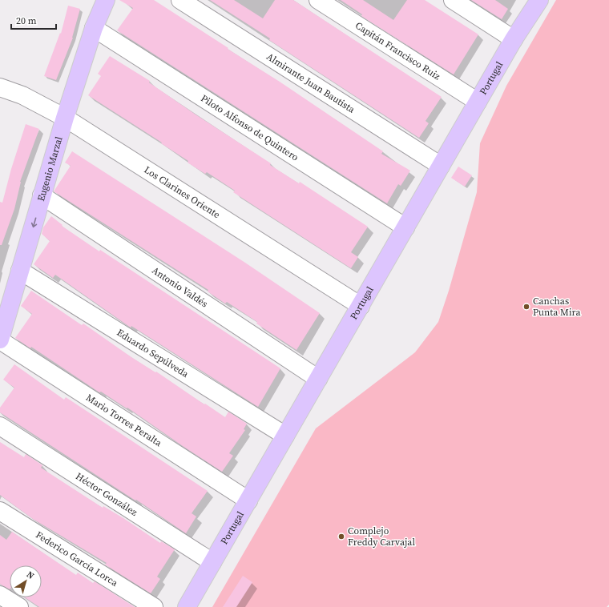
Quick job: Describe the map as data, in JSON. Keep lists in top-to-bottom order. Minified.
{"streets":{"main road":["Portugal","Eugenio Marzal"],"street":["Capitán Francisco Ruiz","Almirante Juan Bautista","Piloto Alfonso de Quintero","Los Clarines Oriente","Antonio Valdés","Eduardo Sepúlveda","Mario Torres Peralta","Héctor González","Federico García Lorca"]},"crossings":[["Capitán Francisco Ruiz","Portugal"],["Portugal","Almirante Juan Bautista"],["Portugal","Piloto Alfonso de Quintero"],["Portugal","Los Clarines Oriente"],["Portugal","Antonio Valdés"],["Portugal","Eduardo Sepúlveda"],["Portugal","Mario Torres Peralta"],["Portugal","Héctor González"],["Piloto Alfonso de Quintero","Eugenio Marzal"],["Eugenio Marzal","Los Clarines Oriente"],["Eugenio Marzal","Antonio Valdés"],["Eugenio Marzal","Eduardo Sepúlveda"],["Eugenio Marzal","Mario Torres Peralta"]],"places":["Canchas Punta Mira","Complejo Freddy Carvajal"],"scale_bar":"20 m","north":"top right"}
